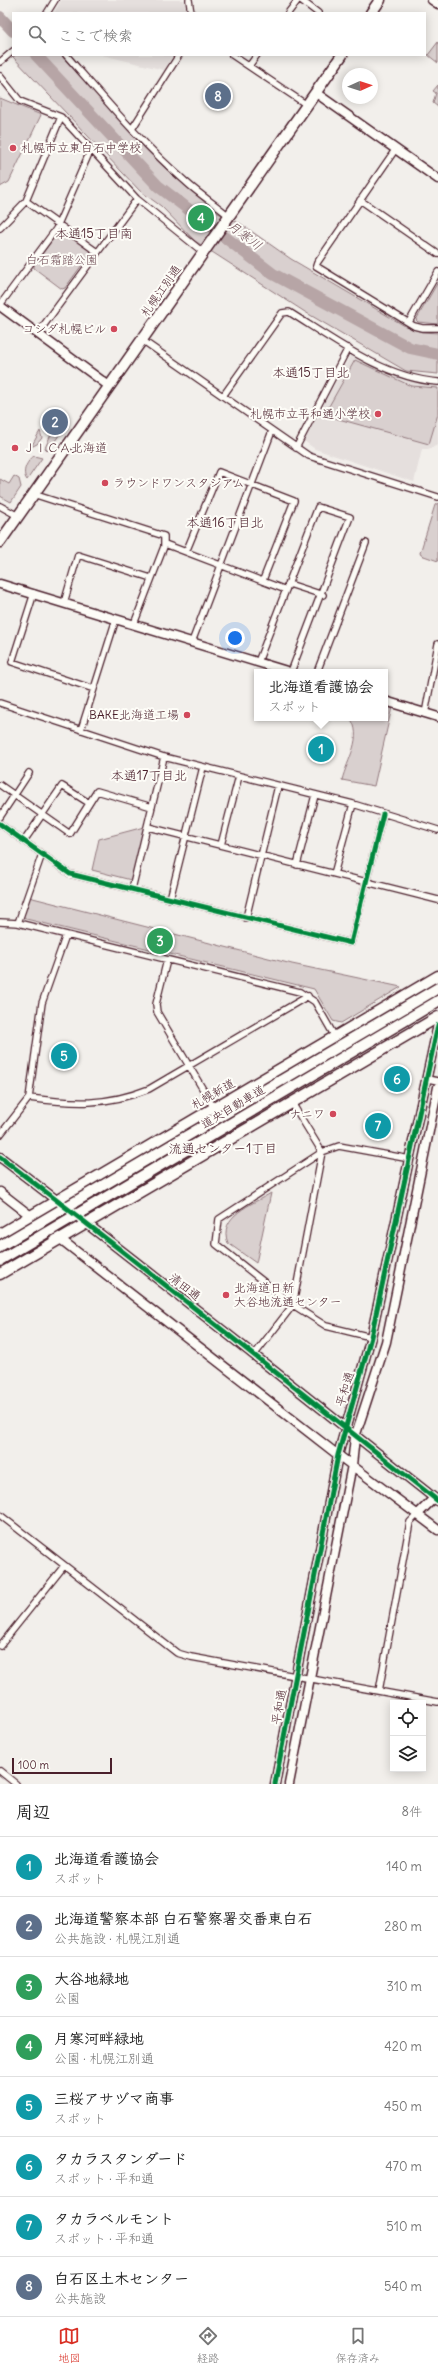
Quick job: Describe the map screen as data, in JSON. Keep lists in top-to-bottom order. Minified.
{"streets":{"highway":["札幌江別通","札幌新道","道央自動車道"],"street":["清田通","平和通"]},"crossings":[["札幌新道","清田通"],["清田通","平和通"]],"districts":["本通15丁目南","本通15丁目北","本通16丁目北","本通17丁目北","流通センター1丁目"],"water":["月寒川"],"parks":["白石霜踏公園"],"places":["札幌市立東白石中学校","コシダ札幌ビル","札幌市立平和通小学校","ＪＩＣＡ北海道","ラウンドワンスタジアム","BAKE北海道工場","ナニワ","北海道日新 大谷地流通センター"],"scale_bar":"100 m","north":"right","page":{"search":"ここで検索","pins":["8","4","2","1","3","5","6","7"],"popup":["北海道看護協会","スポット"],"scale":"100 m","heading":["周辺","8件"],"list":[{"mark":"1","name":"北海道看護協会","note":"スポット","value":"140 m"},{"mark":"2","name":"北海道警察本部 白石警察署交番東白石","note":"公共施設 · 札幌江別通","value":"280 m"},{"mark":"3","name":"大谷地緑地","note":"公園","value":"310 m"},{"mark":"4","name":"月寒河畔緑地","note":"公園 · 札幌江別通","value":"420 m"},{"mark":"5","name":"三桜アサヅマ商事","note":"スポット","value":"450 m"},{"mark":"6","name":"タカラスタンダード","note":"スポット · 平和通","value":"470 m"},{"mark":"7","name":"タカラベルモント","note":"スポット · 平和通","value":"510 m"},{"mark":"8","name":"白石区土木センター","note":"公共施設","value":"540 m"}],"nav":["地図","経路","保存済み"]}}
